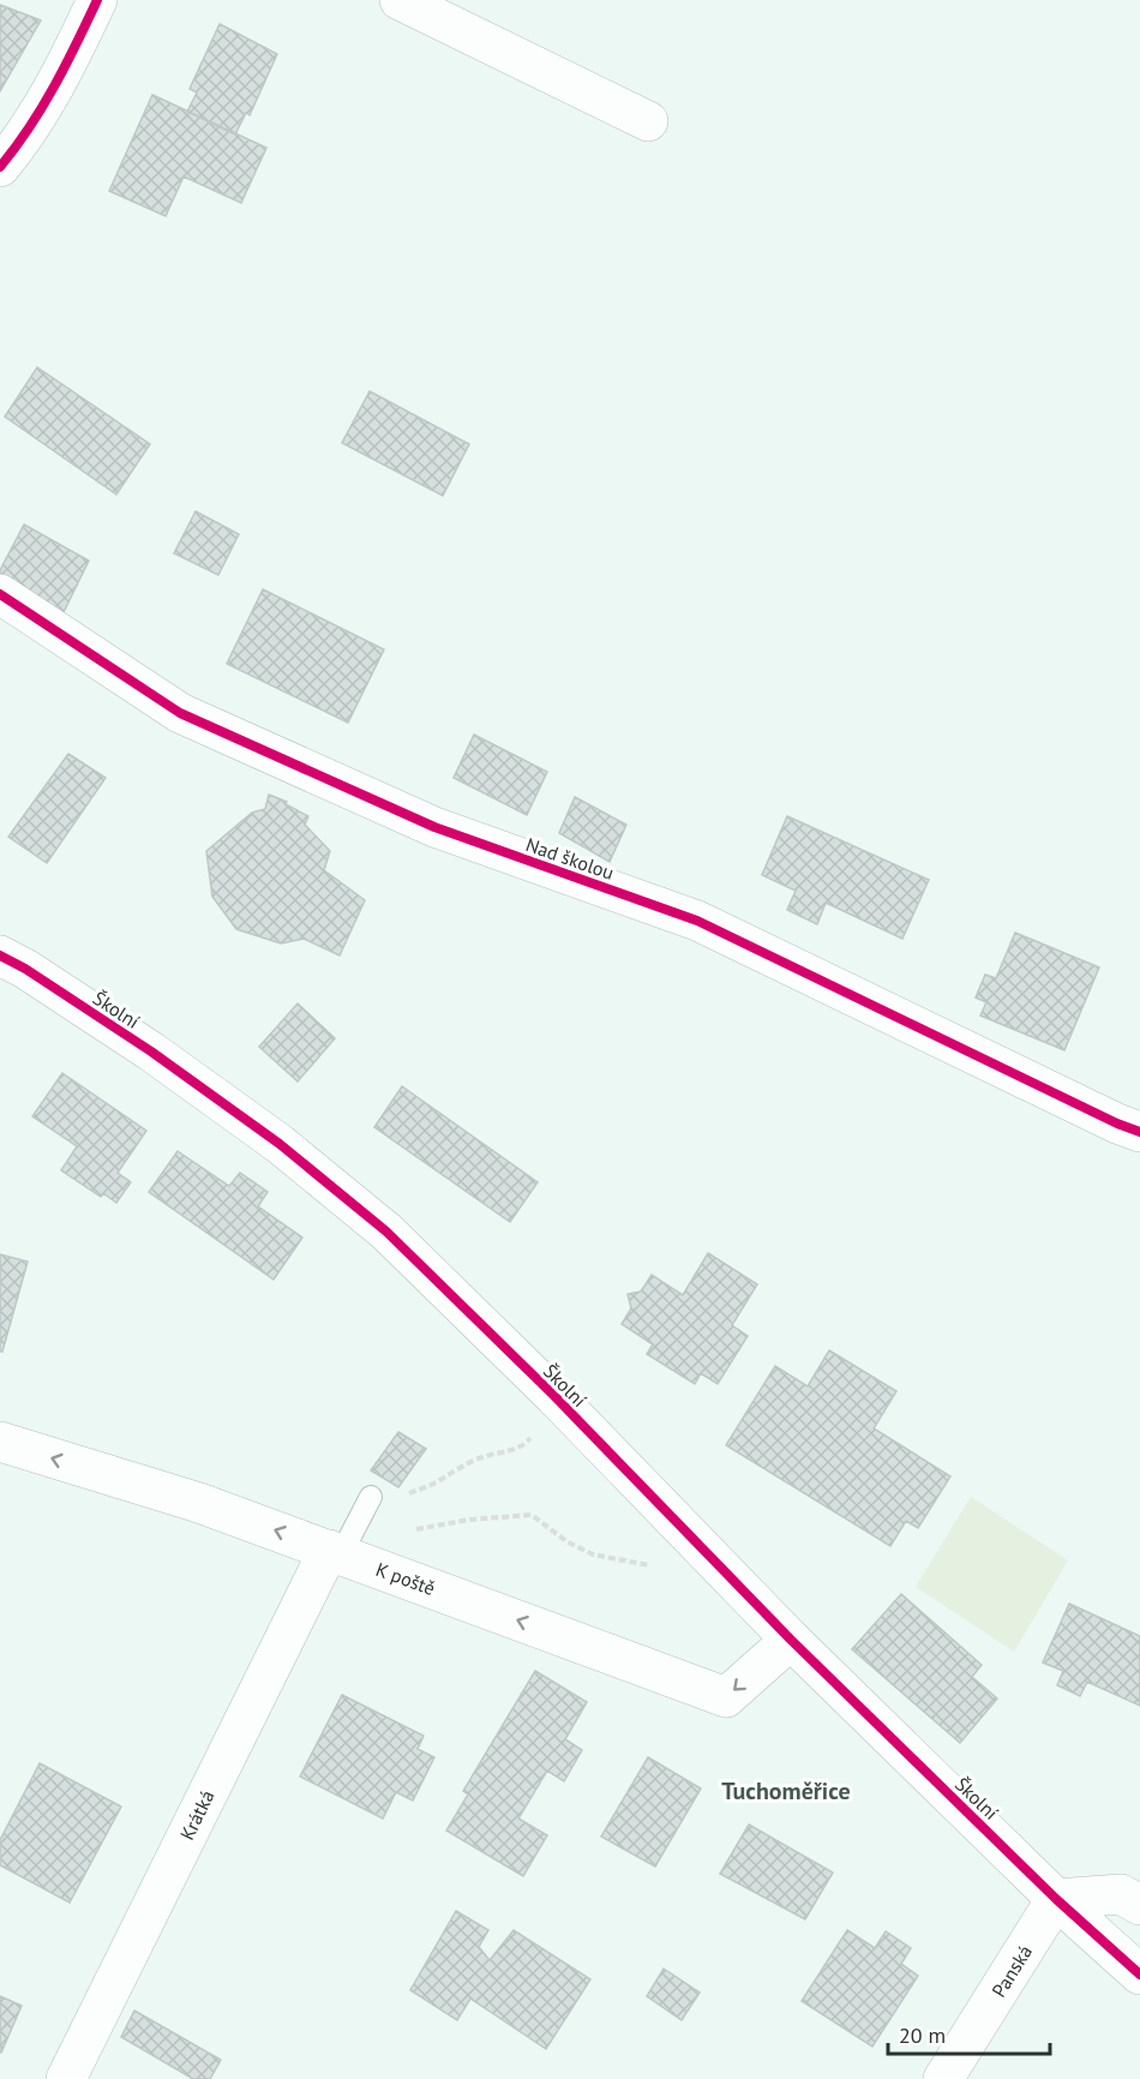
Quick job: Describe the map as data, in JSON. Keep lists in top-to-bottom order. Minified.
{"streets":{"street":["Nad školou","Školní","K poště","Krátká","Panská"]},"crossings":[["Školní","K poště"],["Školní","Panská"],["K poště","Krátká"]],"one_way":["K poště"],"districts":["Tuchoměřice"],"scale_bar":"20 m"}
